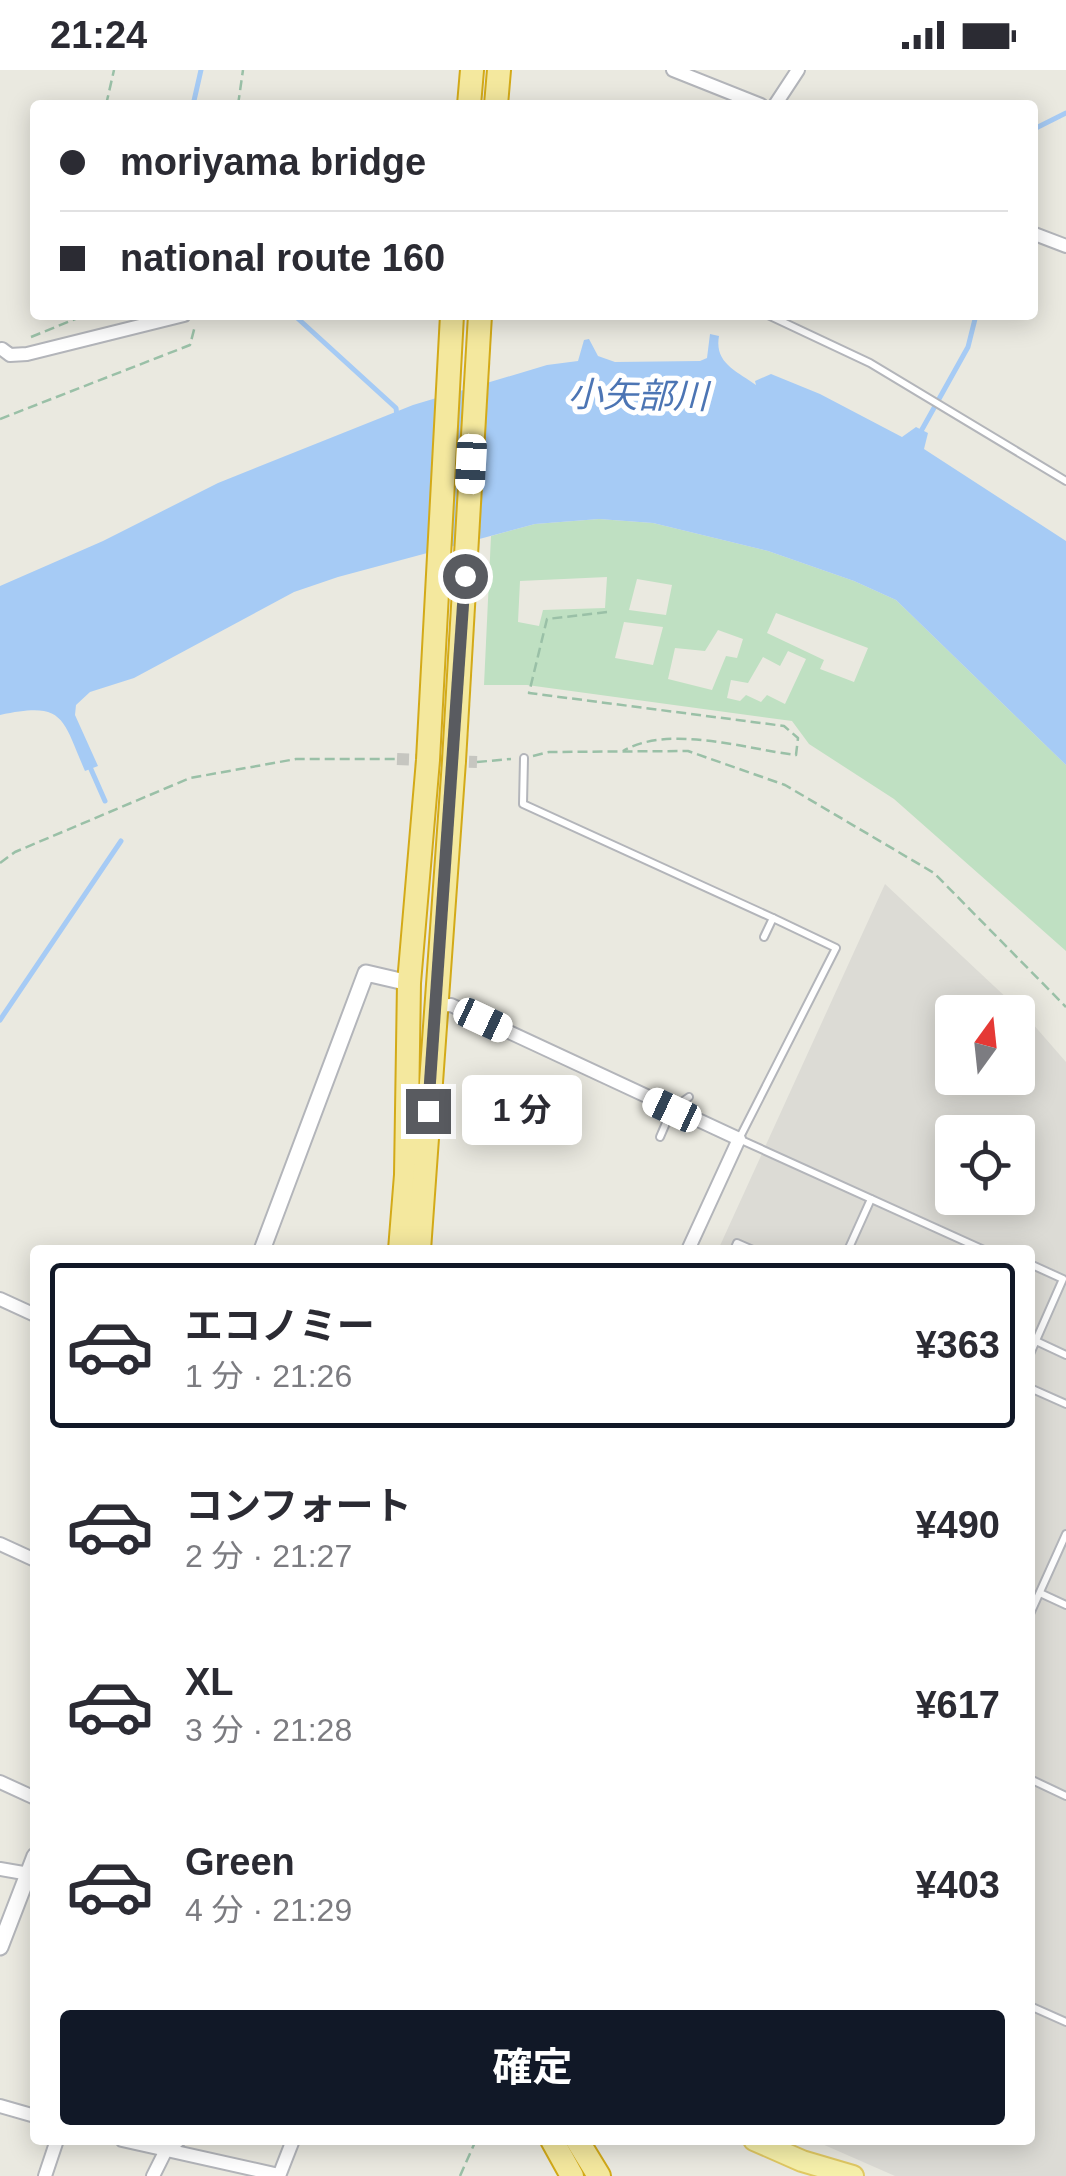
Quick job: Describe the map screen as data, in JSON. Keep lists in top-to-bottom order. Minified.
{"water":["小矢部川"],"north":"top","page":{"status":"21:24","banner":["moriyama bridge","national route 160"],"bubble":"1 分","list":[{"name":"エコノミー","note":"1 分 · 21:26","value":"¥363"},{"name":"コンフォート","note":"2 分 · 21:27","value":"¥490"},{"name":"XL","note":"3 分 · 21:28","value":"¥617"},{"name":"Green","note":"4 分 · 21:29","value":"¥403"}],"buttons":"確定"}}
